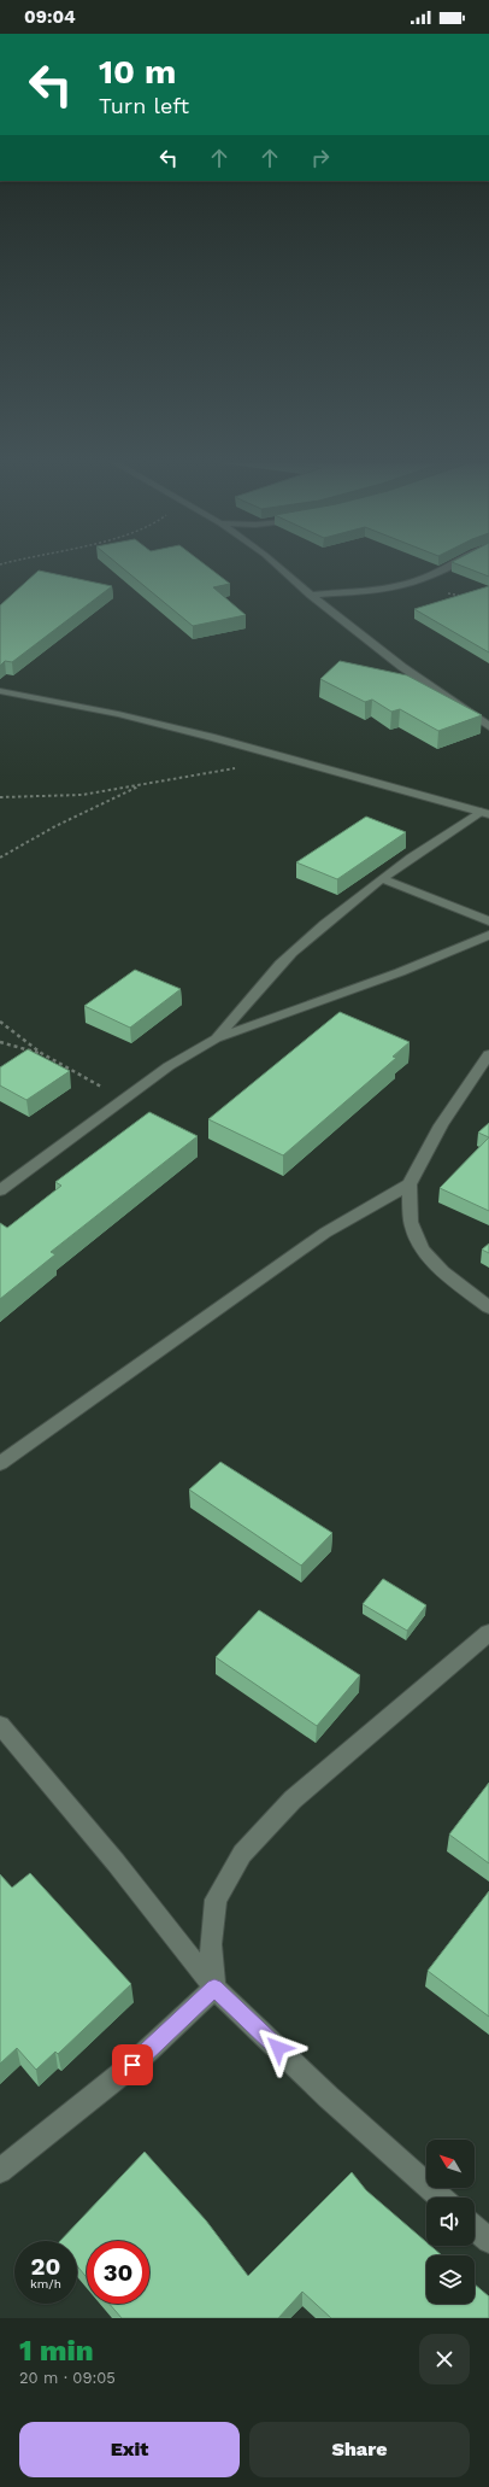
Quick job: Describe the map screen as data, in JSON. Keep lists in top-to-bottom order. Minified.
{"north":"top left","page":{"status":"09:04","turn":["10 m","Turn left"],"speed":"20 km/h","limit":"30","heading":["1 min","20 m · 09:05"],"buttons":["Exit","Share"]}}
